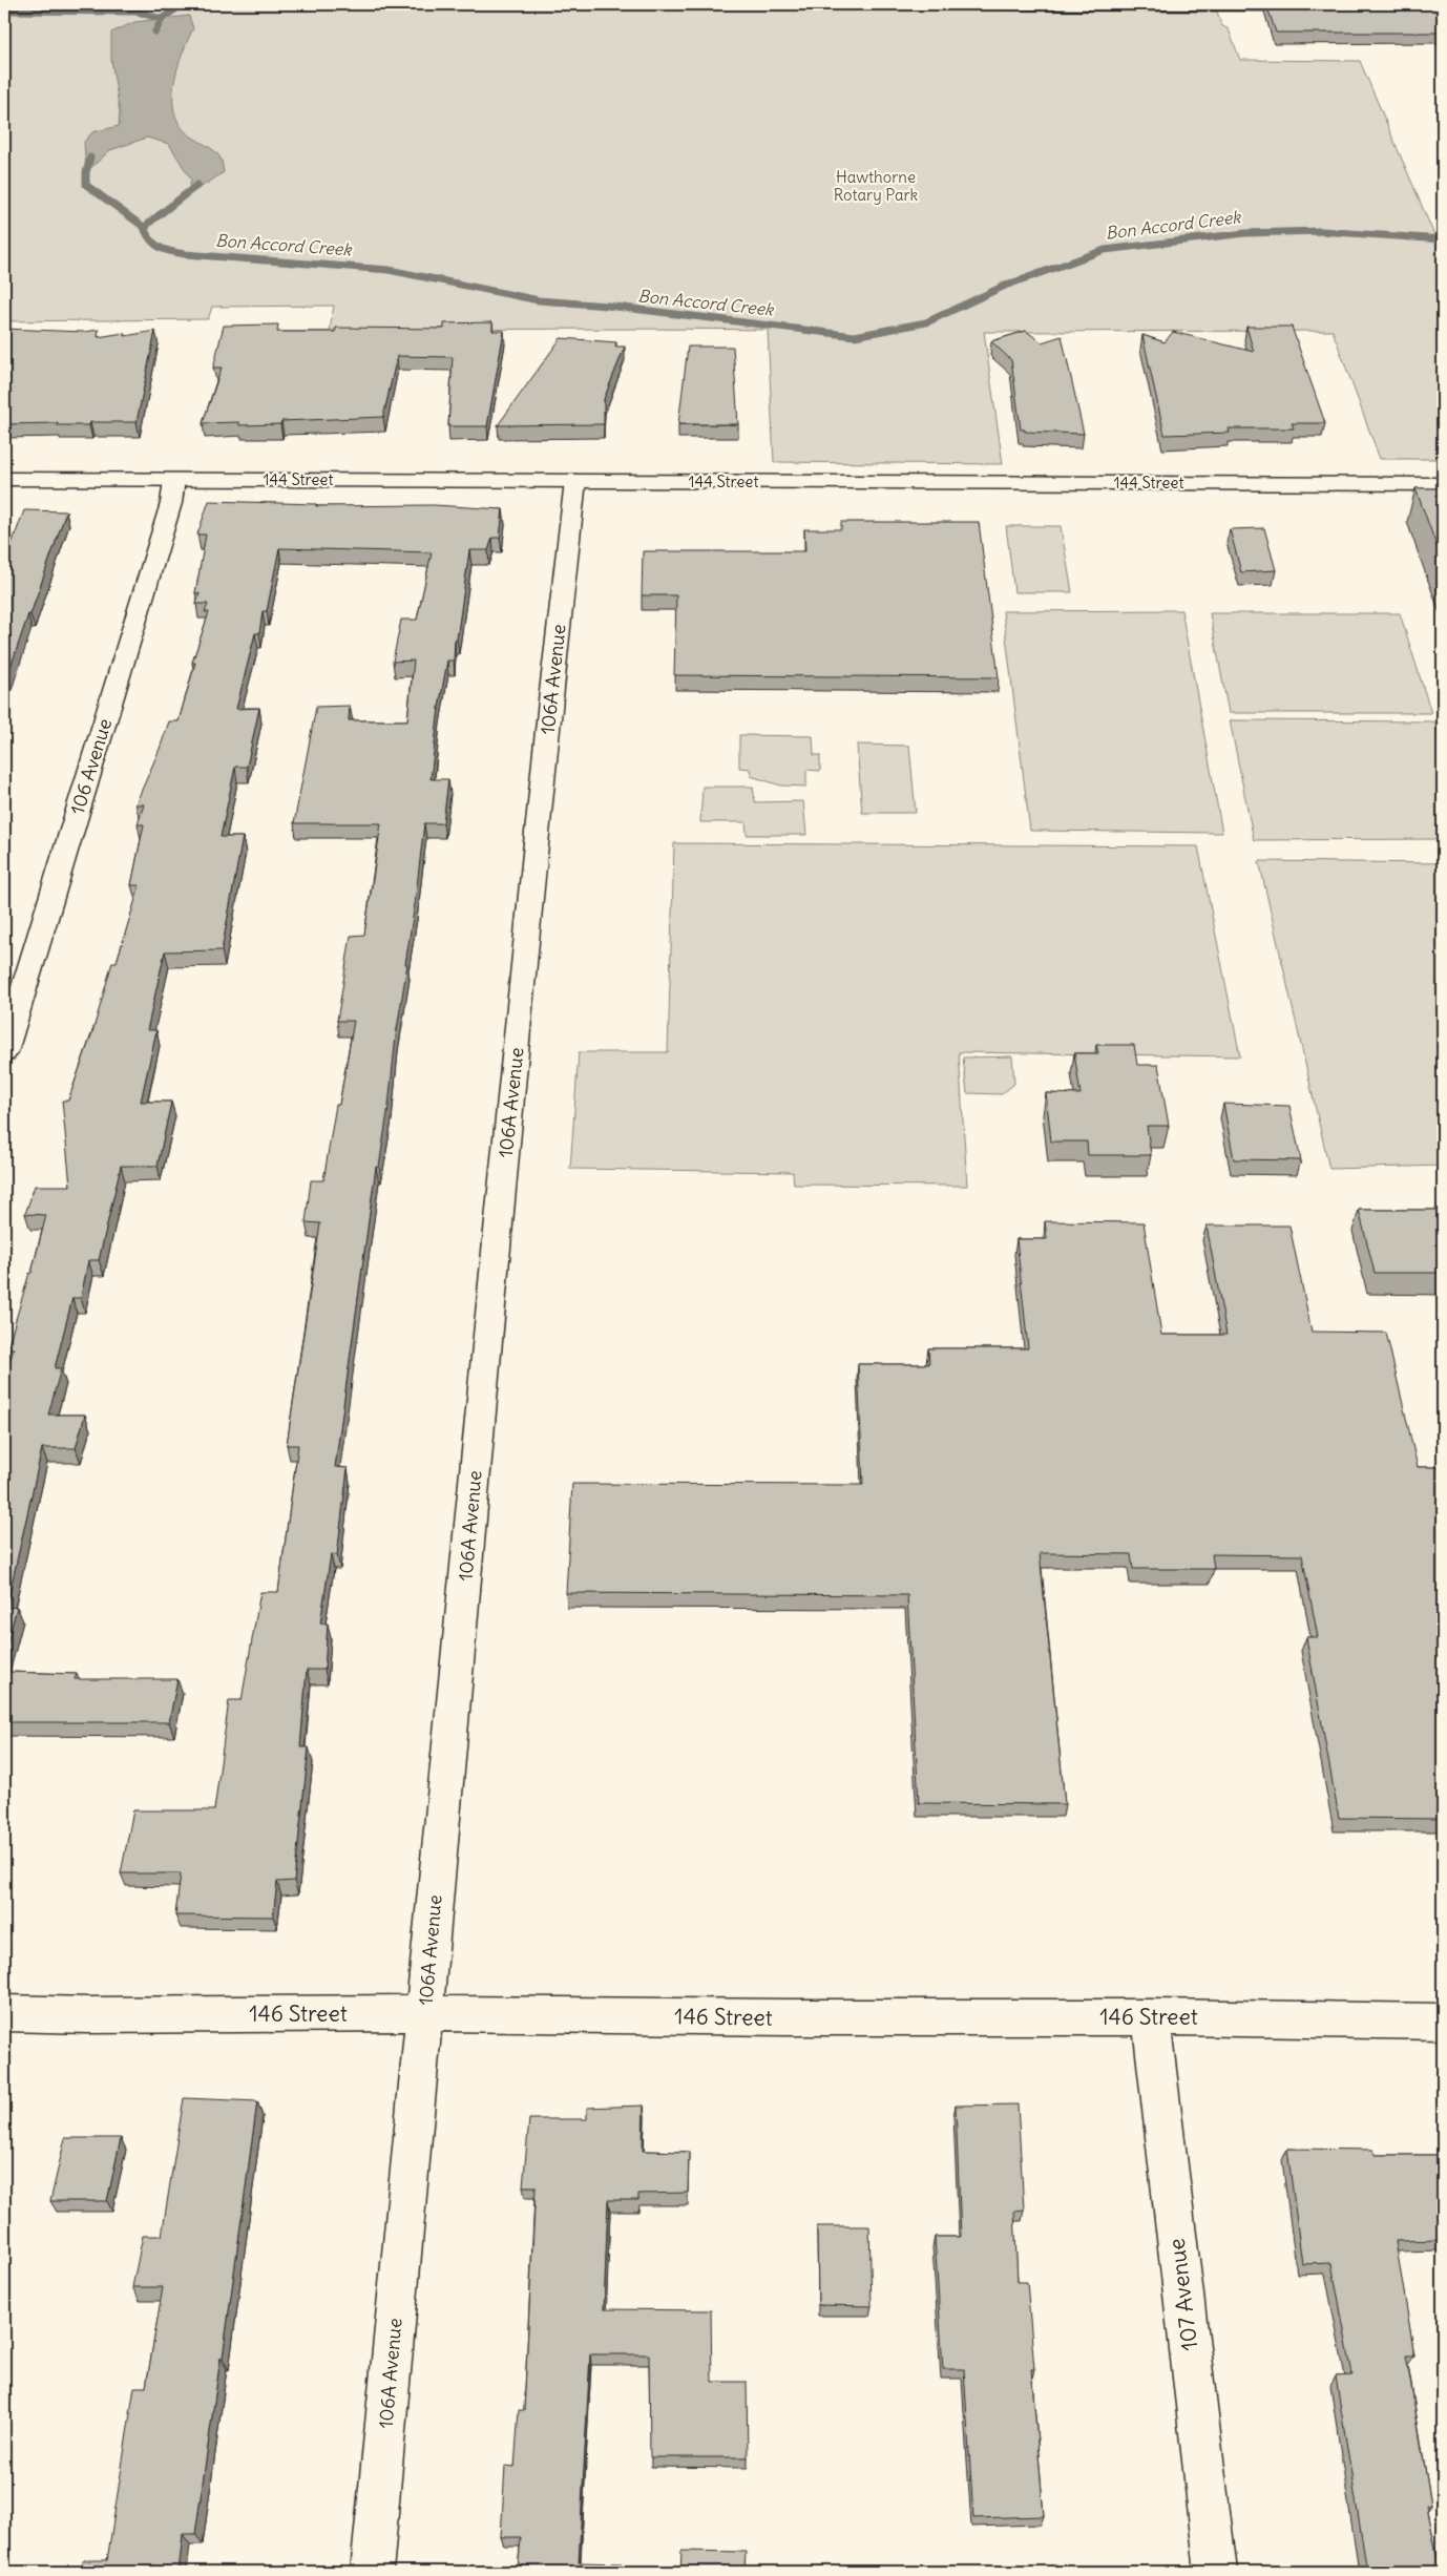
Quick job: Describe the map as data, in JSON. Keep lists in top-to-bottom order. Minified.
{"streets":{"street":["144 Street","106A Avenue","106 Avenue","146 Street","107 Avenue"]},"crossings":[["144 Street","106A Avenue"],["144 Street","106 Avenue"],["106A Avenue","146 Street"],["146 Street","107 Avenue"]],"water":["Bon Accord Creek"],"parks":["Hawthorne Rotary Park"]}
